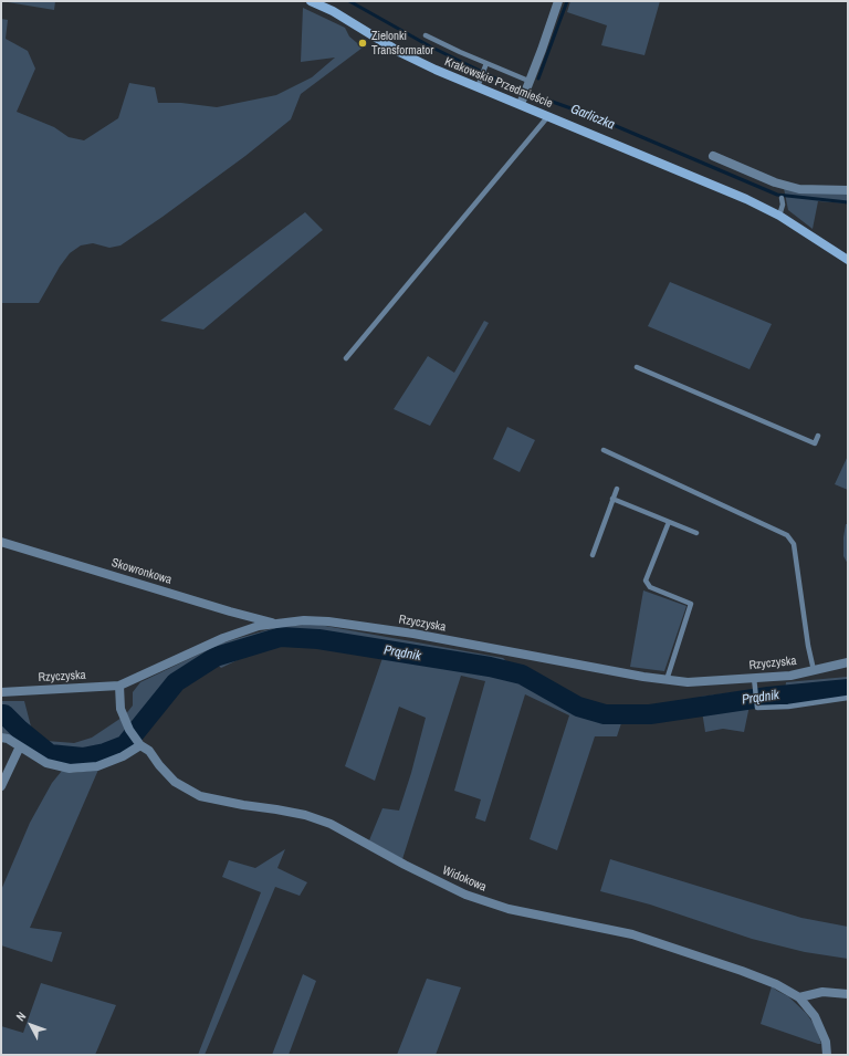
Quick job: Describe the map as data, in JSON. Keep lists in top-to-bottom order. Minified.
{"streets":{"main road":["Krakowskie Przedmieście"],"street":["Skowronkowa","Rzyczyska","Widokowa"]},"crossings":[["Skowronkowa","Rzyczyska"],["Rzyczyska","Widokowa"]],"water":["Garliczka","Prądnik"],"places":["Zielonki Transformator"],"north":"top left"}
